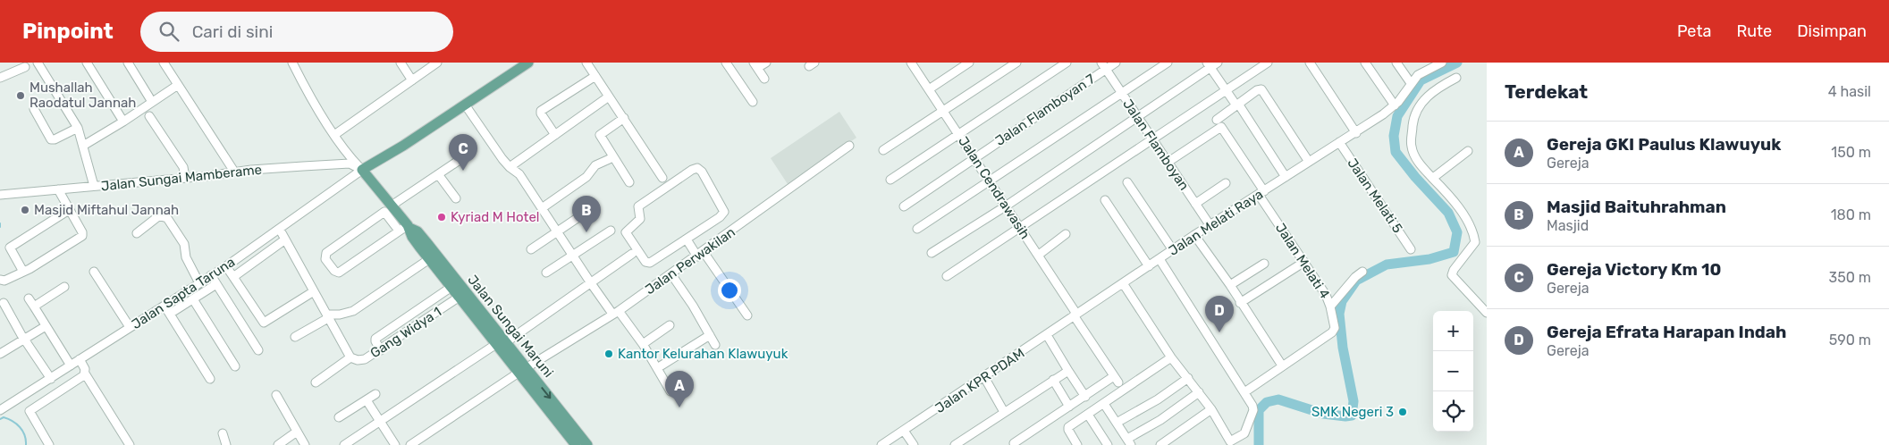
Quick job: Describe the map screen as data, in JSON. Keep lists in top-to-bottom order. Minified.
{"streets":{"main road":["Jalan Sungai Maruni"],"street":["Jalan Flamboyan 7","Jalan Flamboyan","Jalan Sungai Mamberame","Jalan Cendrawasih","Jalan Melati 5","Jalan Melati Raya","Jalan Perwakilan","Jalan Melati 4","Jalan Sapta Taruna","Gang Widya 1","Jalan KPR PDAM"]},"crossings":[["Jalan Flamboyan 7","Jalan Flamboyan"],["Jalan Flamboyan 7","Jalan Cendrawasih"],["Jalan Flamboyan","Jalan Melati Raya"],["Jalan Flamboyan","Jalan Melati 4"],["Jalan Sungai Mamberame","Jalan Sapta Taruna"],["Jalan Sungai Mamberame","Jalan Sungai Maruni"],["Jalan Cendrawasih","Jalan Melati Raya"],["Jalan Cendrawasih","Jalan KPR PDAM"],["Jalan Melati 5","Jalan Melati Raya"],["Jalan Melati Raya","Jalan Melati 4"],["Jalan Melati Raya","Jalan KPR PDAM"],["Jalan Perwakilan","Jalan Sungai Maruni"],["Jalan Sapta Taruna","Jalan Sungai Maruni"],["Jalan Sungai Maruni","Gang Widya 1"]],"places":["Mushallah Raodatul Jannah","Masjid Miftahul Jannah","Kyriad M Hotel","Kantor Kelurahan Klawuyuk","SMK Negeri 3"],"page":{"header":"Pinpoint","search":"Cari di sini","nav":["Peta","Rute","Disimpan"],"heading":["Terdekat","4 hasil"],"list":[{"mark":"A","name":"Gereja GKI Paulus Klawuyuk","note":"Gereja","value":"150 m"},{"mark":"B","name":"Masjid Baituhrahman","note":"Masjid","value":"180 m"},{"mark":"C","name":"Gereja Victory Km 10","note":"Gereja","value":"350 m"},{"mark":"D","name":"Gereja Efrata Harapan Indah","note":"Gereja","value":"590 m"}],"pins":["C","B","D","A"],"map_buttons":["+","−"]}}
